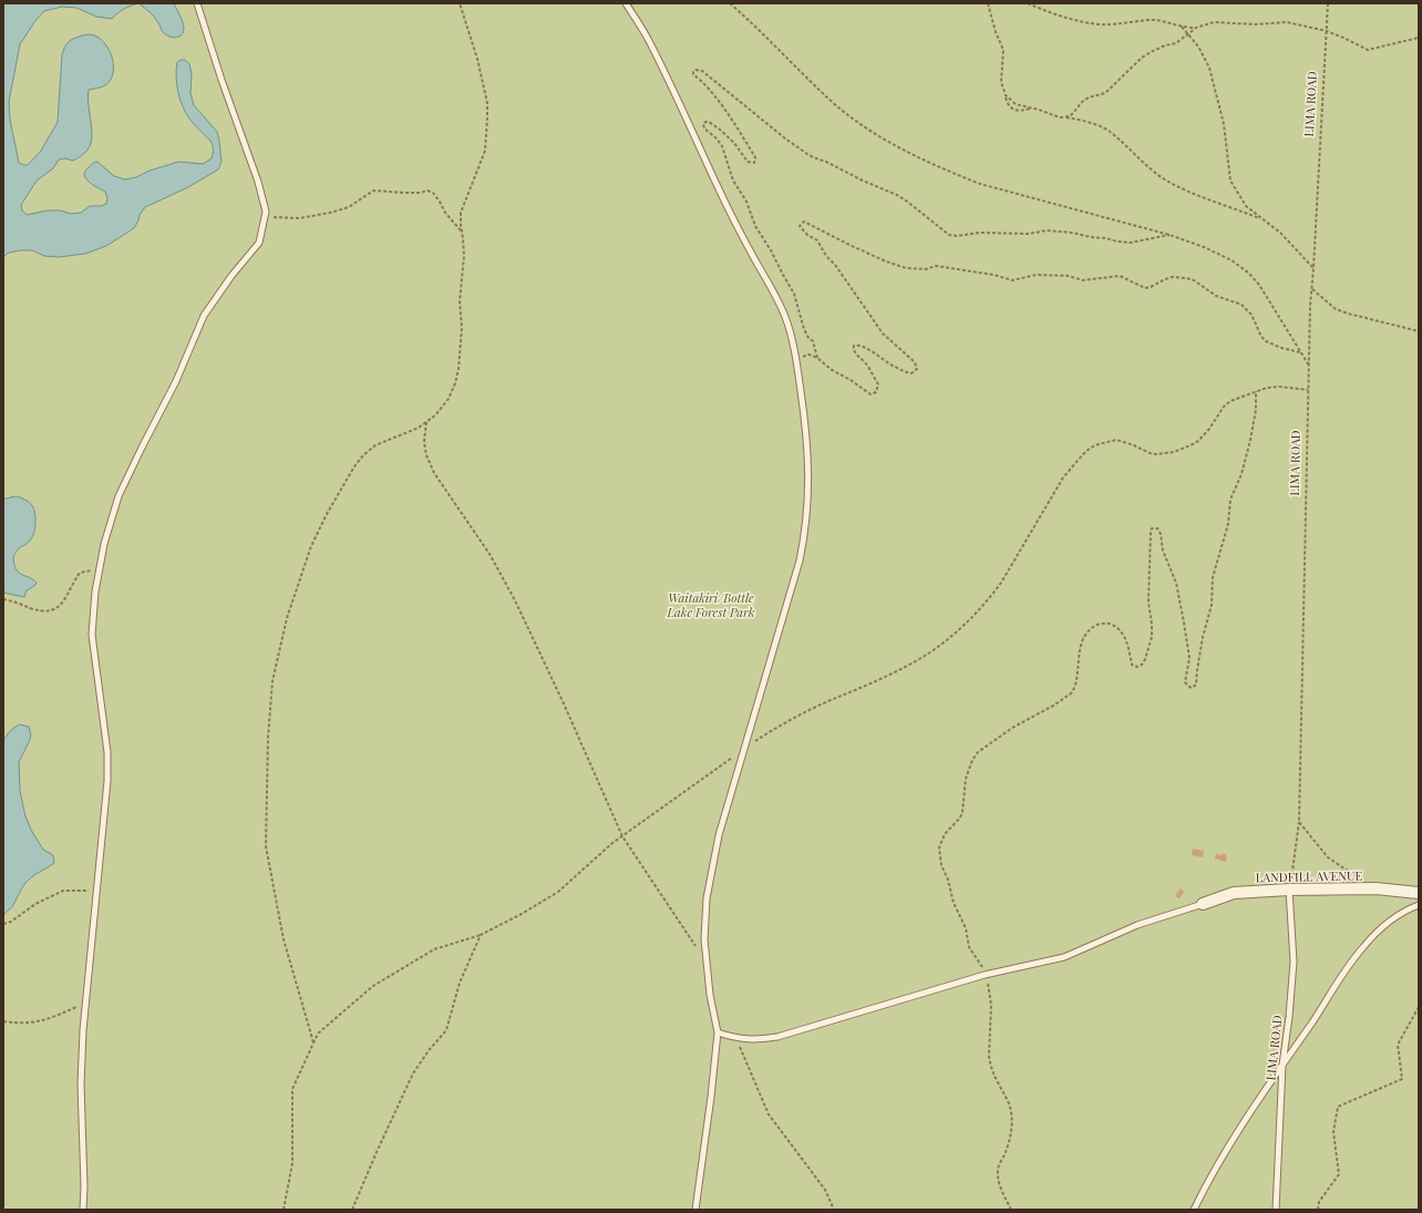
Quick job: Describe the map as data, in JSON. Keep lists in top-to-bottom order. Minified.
{"streets":{"street":["LANDFILL AVENUE"],"lane":["LIMA ROAD"]},"crossings":[["LIMA ROAD","LANDFILL AVENUE"]],"parks":["Waitākiri/Bottle Lake Forest Park"]}
